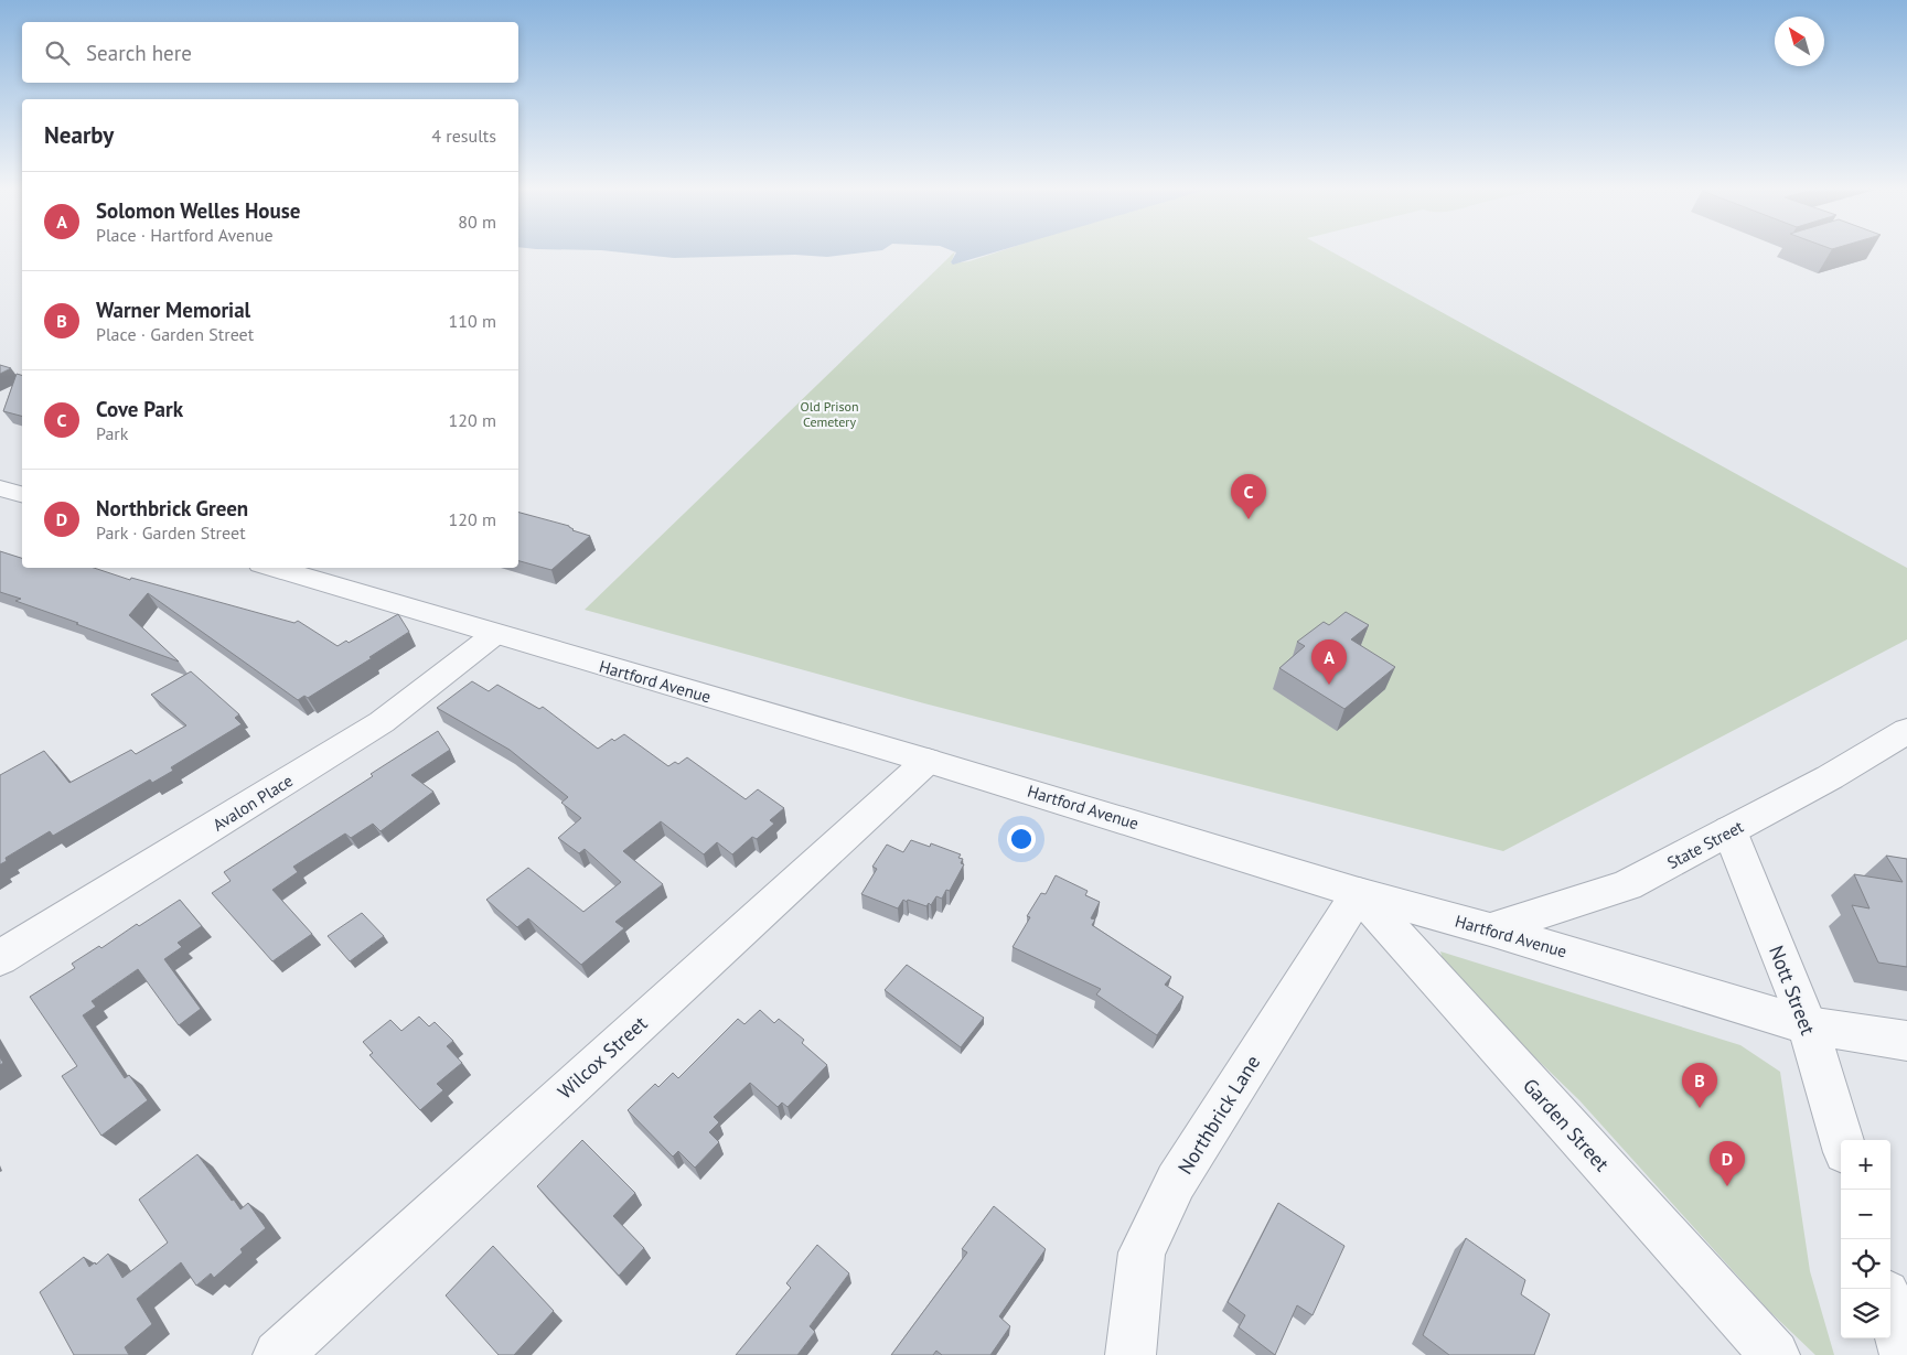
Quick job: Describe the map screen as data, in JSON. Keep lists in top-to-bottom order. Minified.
{"streets":{"street":["Hartford Avenue","Avalon Place","State Street","Nott Street","Wilcox Street","Northbrick Lane","Garden Street"]},"crossings":[["Hartford Avenue","Avalon Place"],["Hartford Avenue","State Street"],["Hartford Avenue","Nott Street"],["Hartford Avenue","Wilcox Street"],["Hartford Avenue","Northbrick Lane"],["Hartford Avenue","Garden Street"],["State Street","Nott Street"],["Northbrick Lane","Garden Street"]],"parks":["Old Prison Cemetery"],"north":"top left","page":{"search":"Search here","heading":["Nearby","4 results"],"list":[{"mark":"A","name":"Solomon Welles House","note":"Place · Hartford Avenue","value":"80 m"},{"mark":"B","name":"Warner Memorial","note":"Place · Garden Street","value":"110 m"},{"mark":"C","name":"Cove Park","note":"Park","value":"120 m"},{"mark":"D","name":"Northbrick Green","note":"Park · Garden Street","value":"120 m"}],"pins":["C","A","B","D"],"map_buttons":["+","−"]}}
